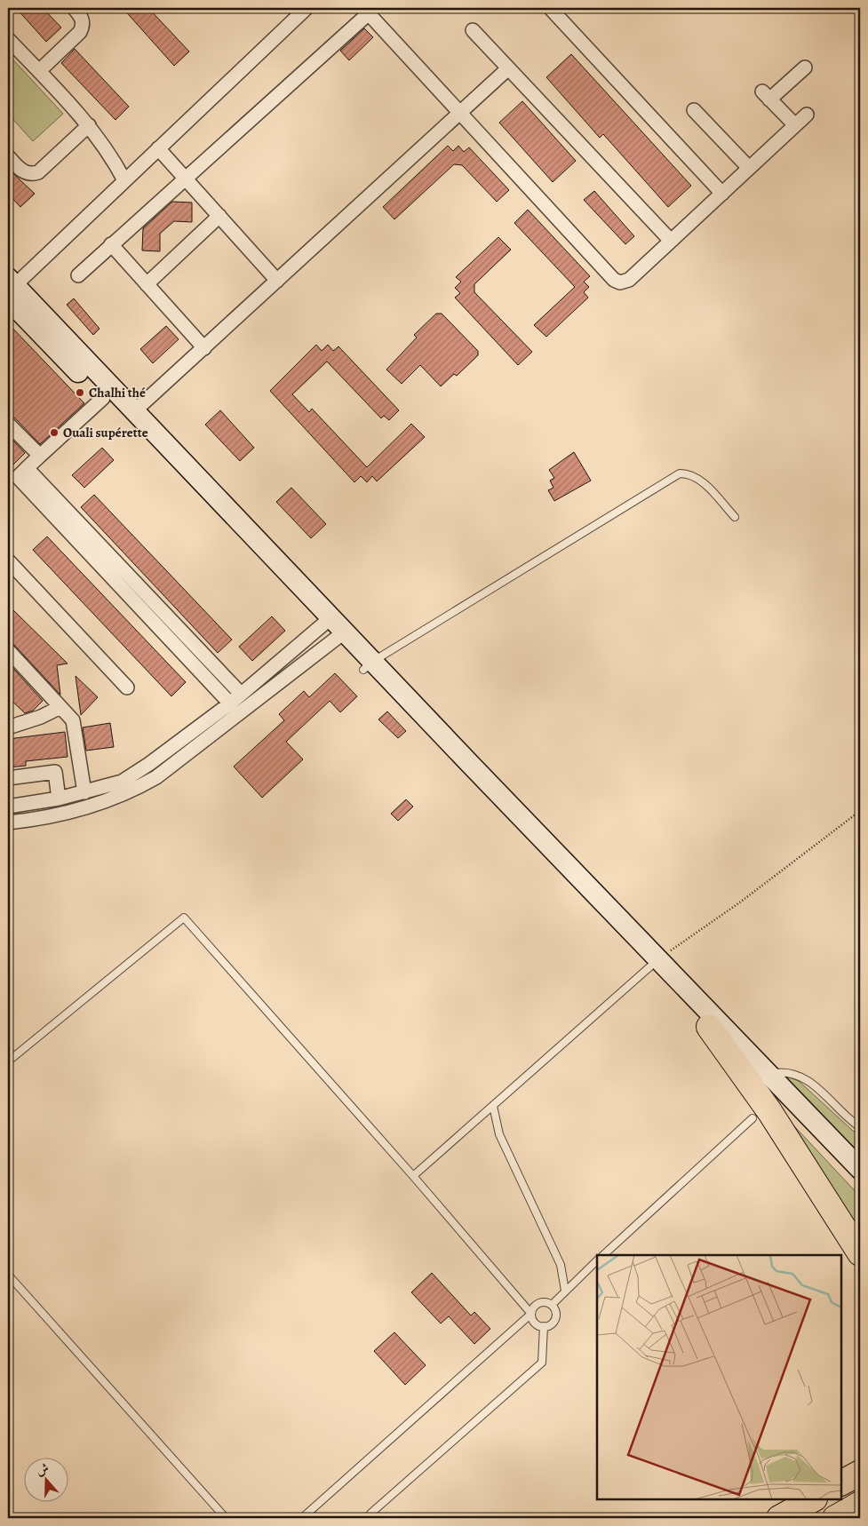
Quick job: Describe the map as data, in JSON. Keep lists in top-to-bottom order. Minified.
{"places":["Chalhi thé","Ouali supérette"],"north":"top"}
